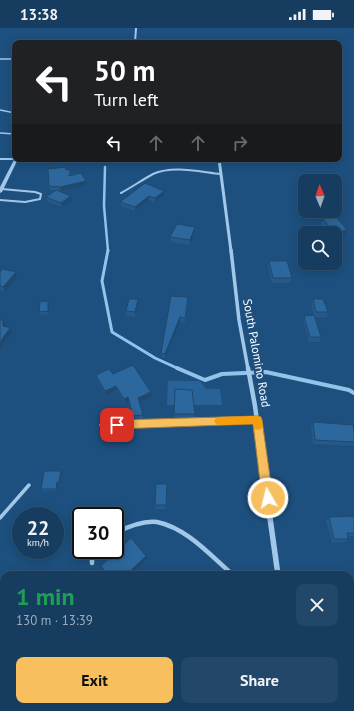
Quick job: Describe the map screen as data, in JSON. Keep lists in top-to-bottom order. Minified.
{"streets":{"street":["South Palomino Road"]},"north":"top","page":{"status":"13:38","turn":["50 m","Turn left"],"speed":"22 km/h","limit":"30","heading":["1 min","130 m · 13:39"],"buttons":["Exit","Share"]}}
